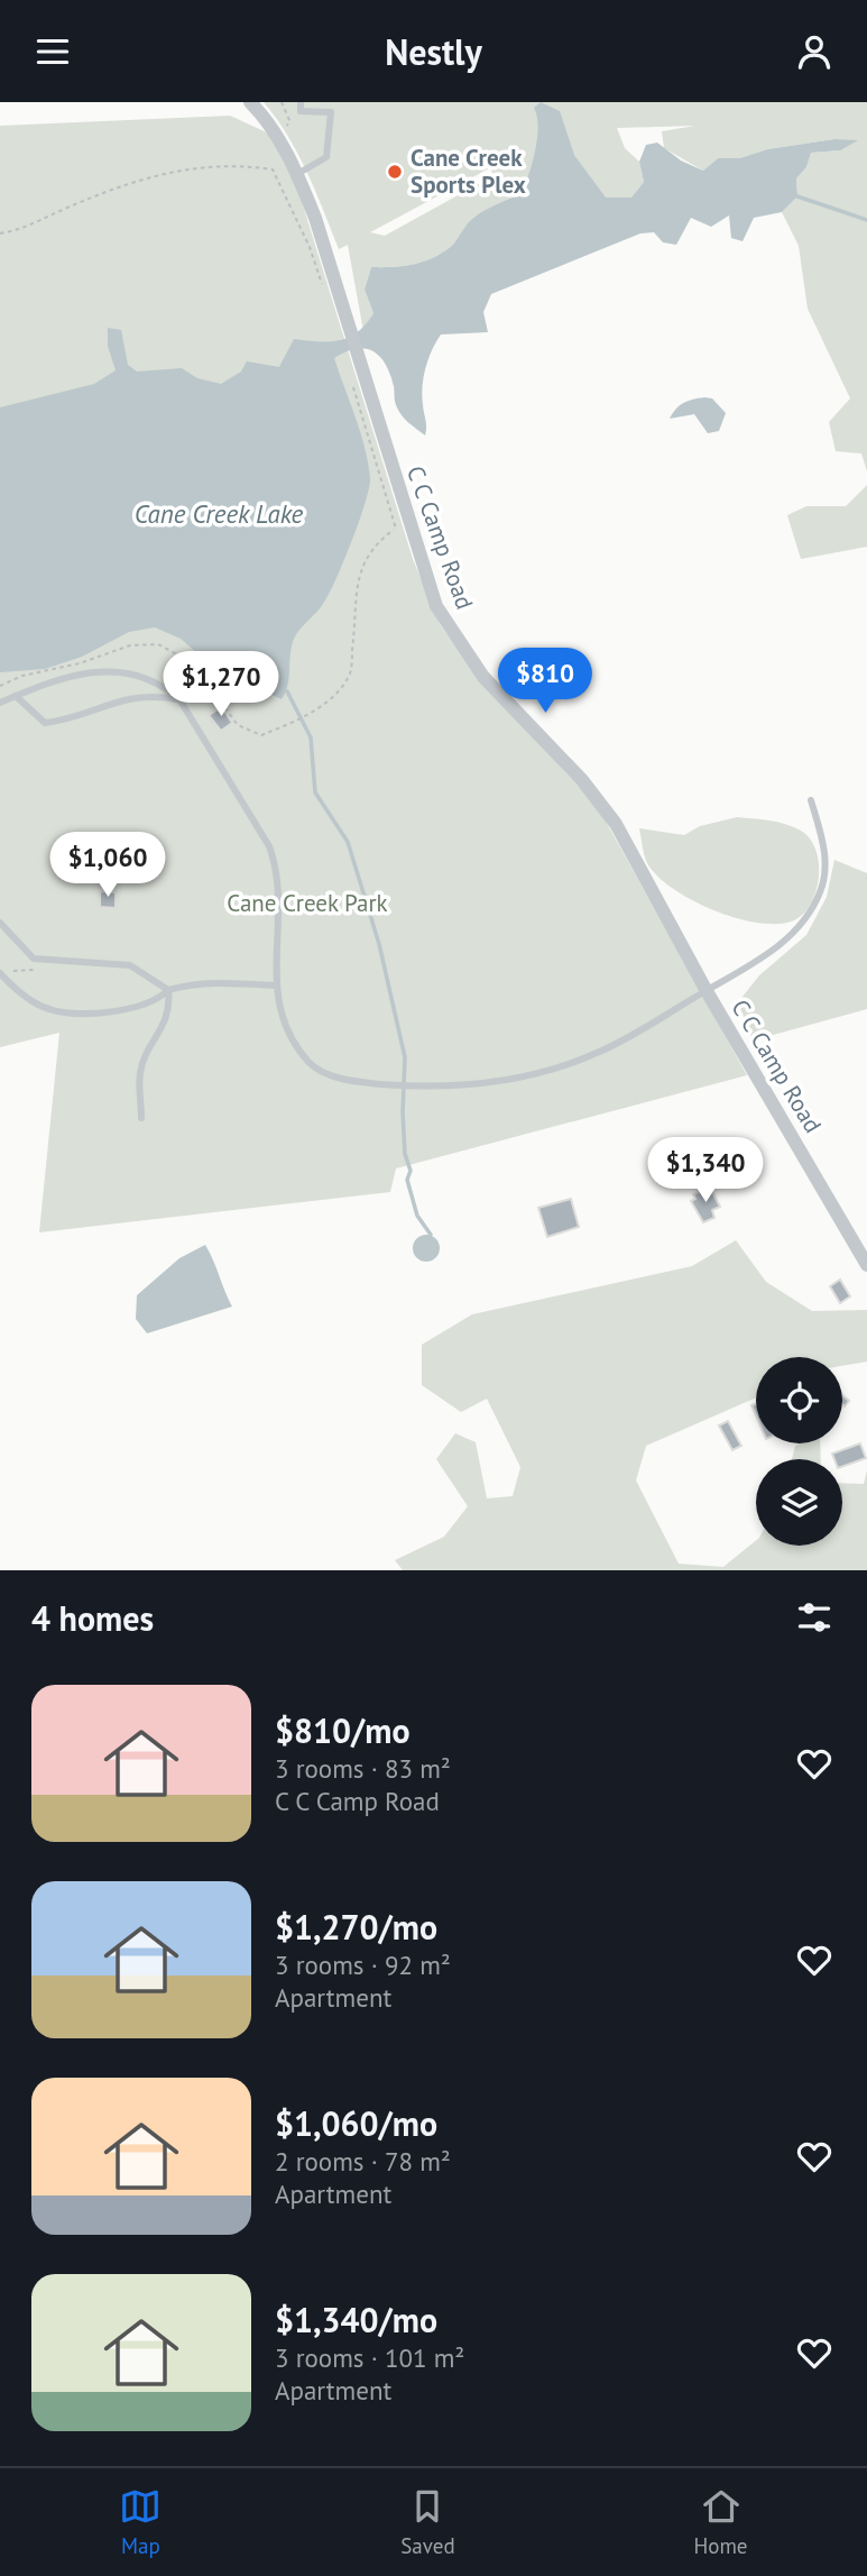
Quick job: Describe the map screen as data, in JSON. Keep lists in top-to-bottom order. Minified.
{"streets":{"street":["C C Camp Road"]},"water":["Cane Creek Lake"],"parks":["Cane Creek Park"],"places":["Cane Creek Sports Plex"],"page":{"header":"Nestly","price":["$810","$1,270","$1,060","$1,340"],"heading":"4 homes","list":[{"name":"$810/mo","note":"3 rooms · 83 m² · C C Camp Road"},{"name":"$1,270/mo","note":"3 rooms · 92 m² · Apartment"},{"name":"$1,060/mo","note":"2 rooms · 78 m² · Apartment"},{"name":"$1,340/mo","note":"3 rooms · 101 m² · Apartment"}],"tabs":["Map","Saved","Home"]}}
